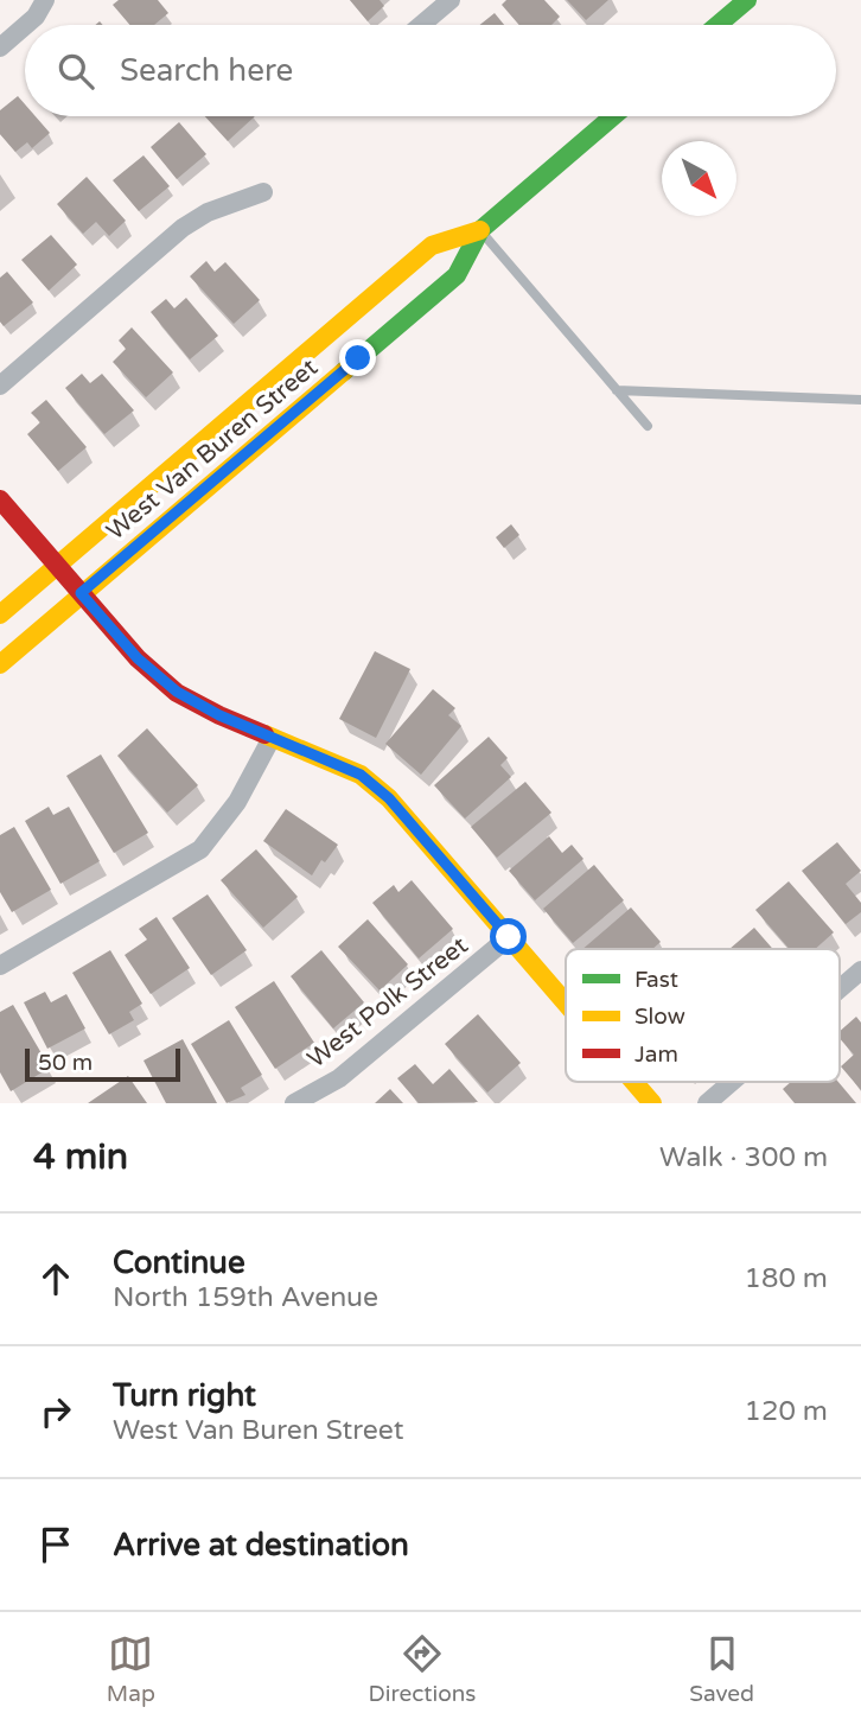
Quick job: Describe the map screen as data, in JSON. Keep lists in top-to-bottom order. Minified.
{"streets":{"main road":["West Van Buren Street"],"street":["West Polk Street"]},"legend":["Fast","Slow","Jam"],"scale_bar":"50 m","north":"bottom right","page":{"search":"Search here","scale":"50 m","heading":["4 min","Walk · 300 m"],"list":[["Continue","North 159th Avenue","180 m"],["Turn right","West Van Buren Street","120 m"],"Arrive at destination"],"nav":["Map","Directions","Saved"]}}
